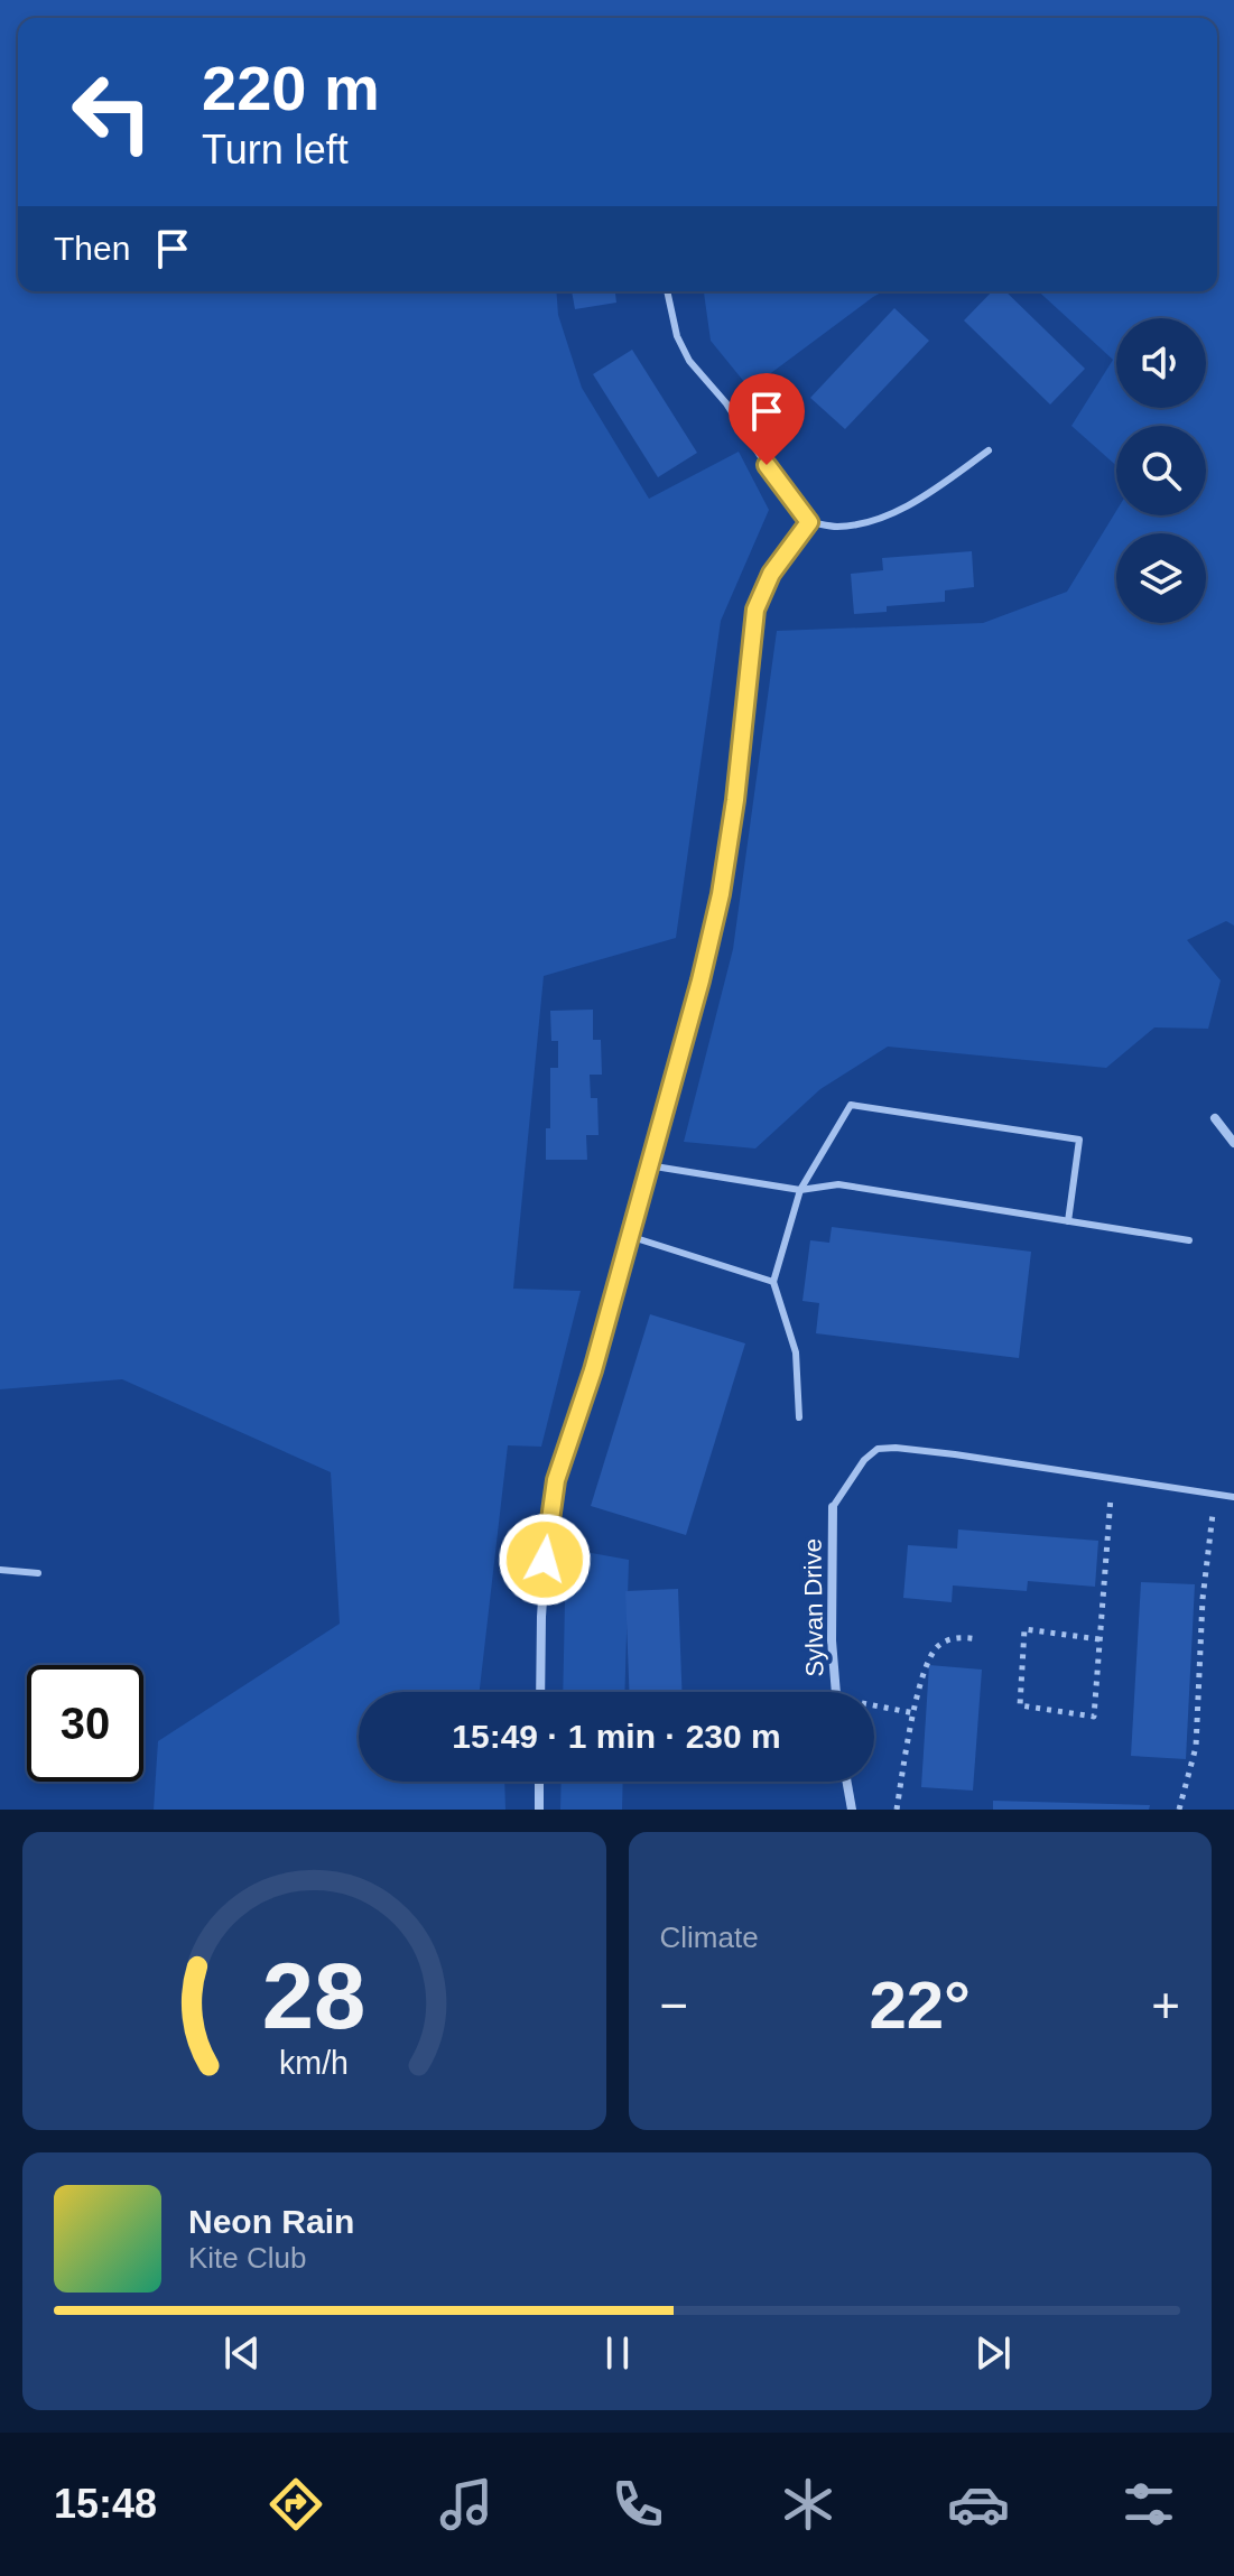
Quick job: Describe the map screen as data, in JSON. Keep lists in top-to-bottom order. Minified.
{"streets":{"street":["Sylvan Drive"]},"page":{"turn":["220 m","Turn left"],"then":"Then","limit":"30","trip":"15:49 · 1 min · 230 m","tile":"Climate","heat":["−","22°","+"],"song":["Neon Rain","Kite Club"],"tabs":"15:48","gauge":["28","km/h"]}}
